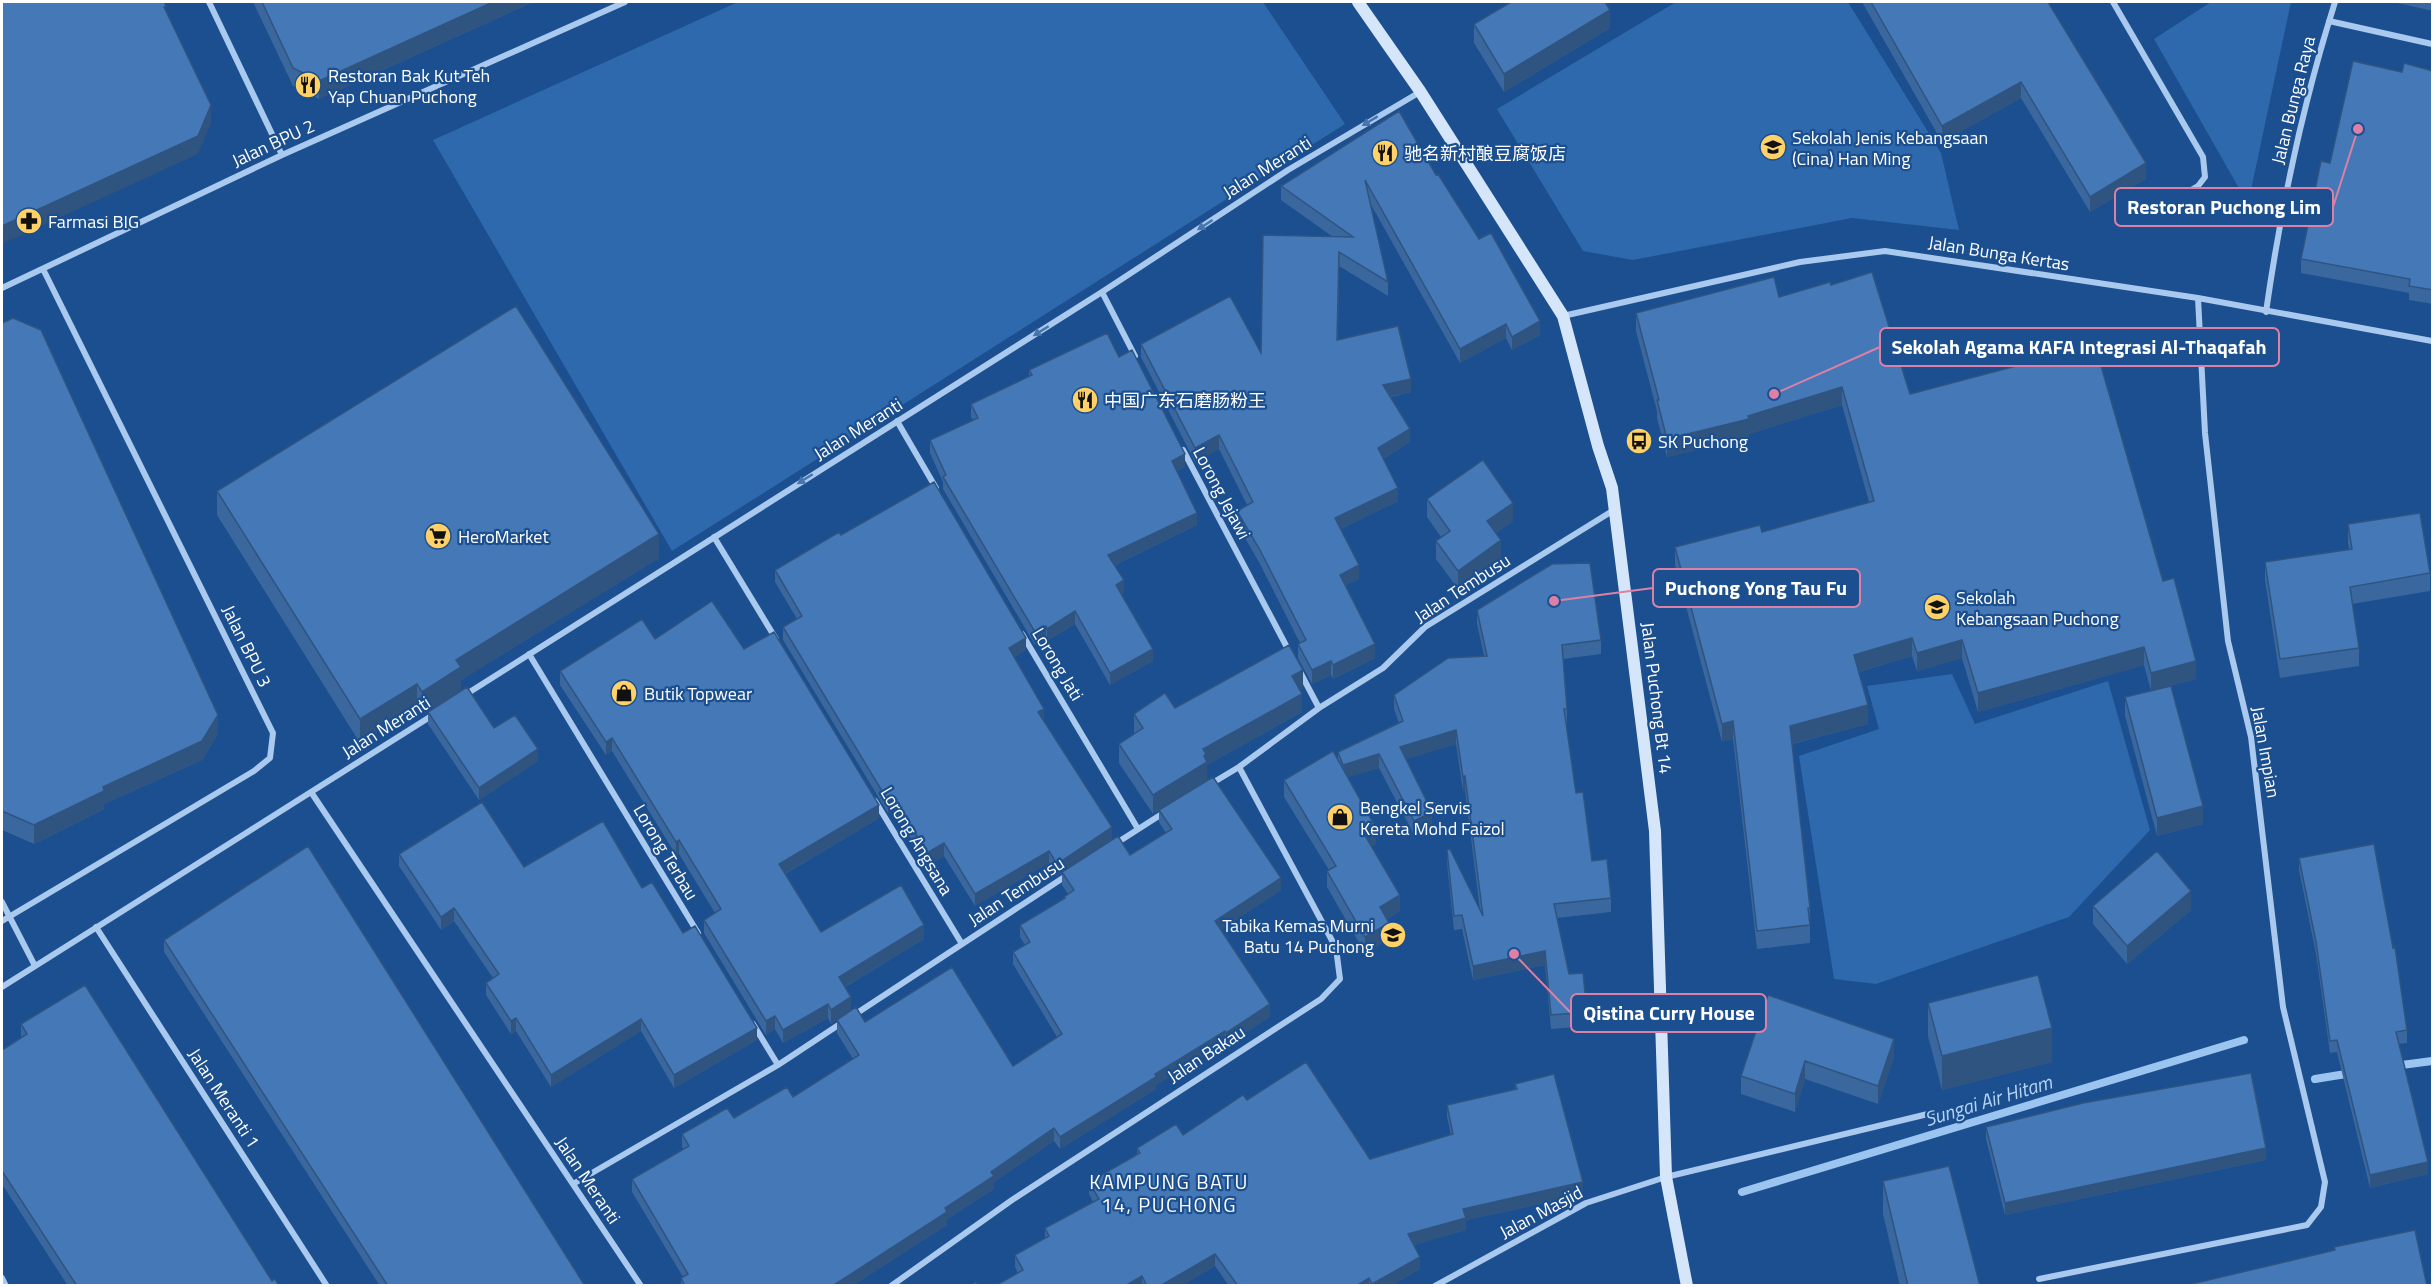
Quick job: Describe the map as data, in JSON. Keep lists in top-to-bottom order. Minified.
{"streets":{"street":["Jalan Bunga Raya","Jalan BPU 2","Jalan Meranti","Jalan Bunga Kertas","Lorong Jejawi","Jalan Tembusu","Jalan BPU 3","Lorong Jati","Jalan Puchong Bt 14","Jalan Impian","Lorong Angsana","Lorong Terbau","Jalan Bakau","Jalan Meranti 1","Jalan Masjid"]},"crossings":[["Jalan Bunga Raya","Jalan Bunga Kertas"],["Jalan BPU 2","Jalan BPU 3"],["Jalan Meranti","Jalan Tembusu"],["Jalan Meranti","Jalan Puchong Bt 14"],["Jalan Meranti","Lorong Terbau"],["Jalan Meranti","Jalan Meranti 1"],["Jalan Bunga Kertas","Jalan Puchong Bt 14"],["Jalan Bunga Kertas","Jalan Impian"],["Jalan Tembusu","Jalan Puchong Bt 14"],["Jalan Tembusu","Lorong Angsana"],["Jalan Tembusu","Jalan Bakau"],["Jalan Puchong Bt 14","Jalan Masjid"]],"one_way":["Jalan Meranti"],"districts":["KAMPUNG BATU 14, PUCHONG"],"water":["Sungai Air Hitam"],"places":{"restaurant":["Restoran Bak Kut Teh Yap Chuan Puchong","驰名新村酿豆腐饭店","中国广东石磨肠粉王"],"other":["Restoran Puchong Lim","Sekolah Agama KAFA Integrasi Al-Thaqafah","Puchong Yong Tau Fu","Qistina Curry House"],"school or university":["Sekolah Jenis Kebangsaan (Cina) Han Ming","Sekolah Kebangsaan Puchong","Tabika Kemas Murni Batu 14 Puchong"],"pharmacy":["Farmasi BIG"],"bus stop":["SK Puchong"],"supermarket":["HeroMarket"],"shop":["Butik Topwear","Bengkel Servis Kereta Mohd Faizol"]}}
